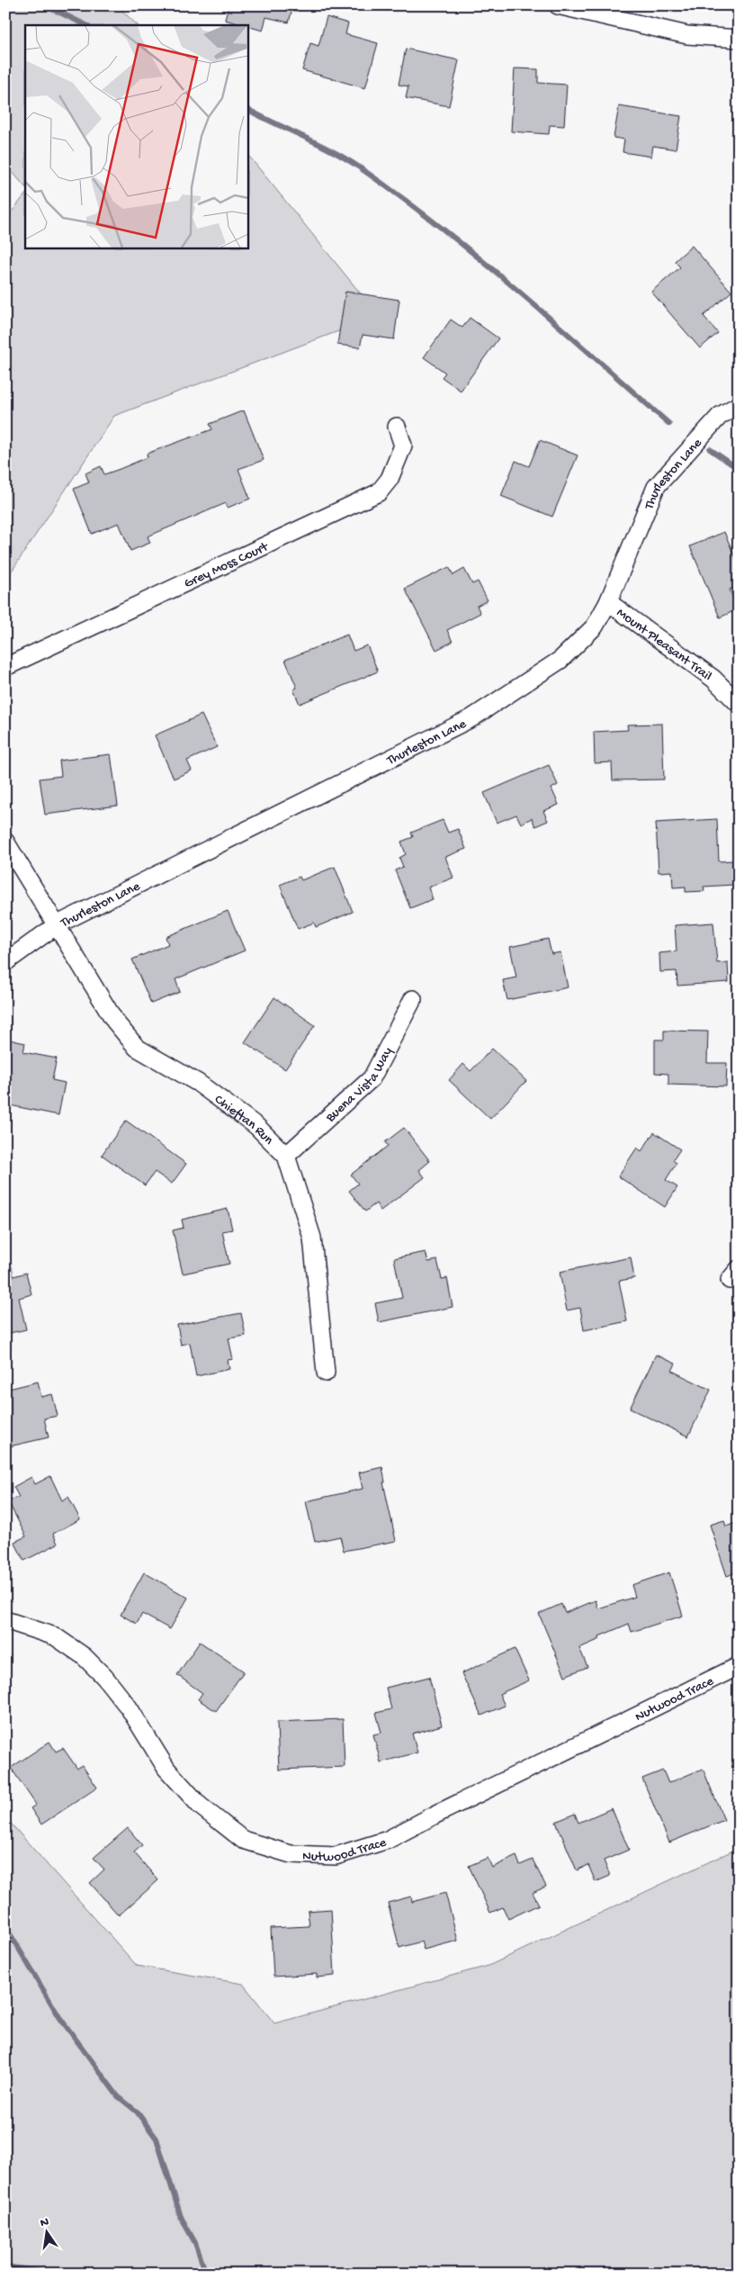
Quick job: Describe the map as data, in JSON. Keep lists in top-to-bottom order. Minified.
{"streets":{"street":["Thurleston Lane","Grey Moss Court","Mount Pleasant Trail","Buena Vista Way","Chieftan Run","Nutwood Trace"]},"crossings":[["Thurleston Lane","Mount Pleasant Trail"],["Thurleston Lane","Chieftan Run"],["Buena Vista Way","Chieftan Run"]],"north":"top"}
